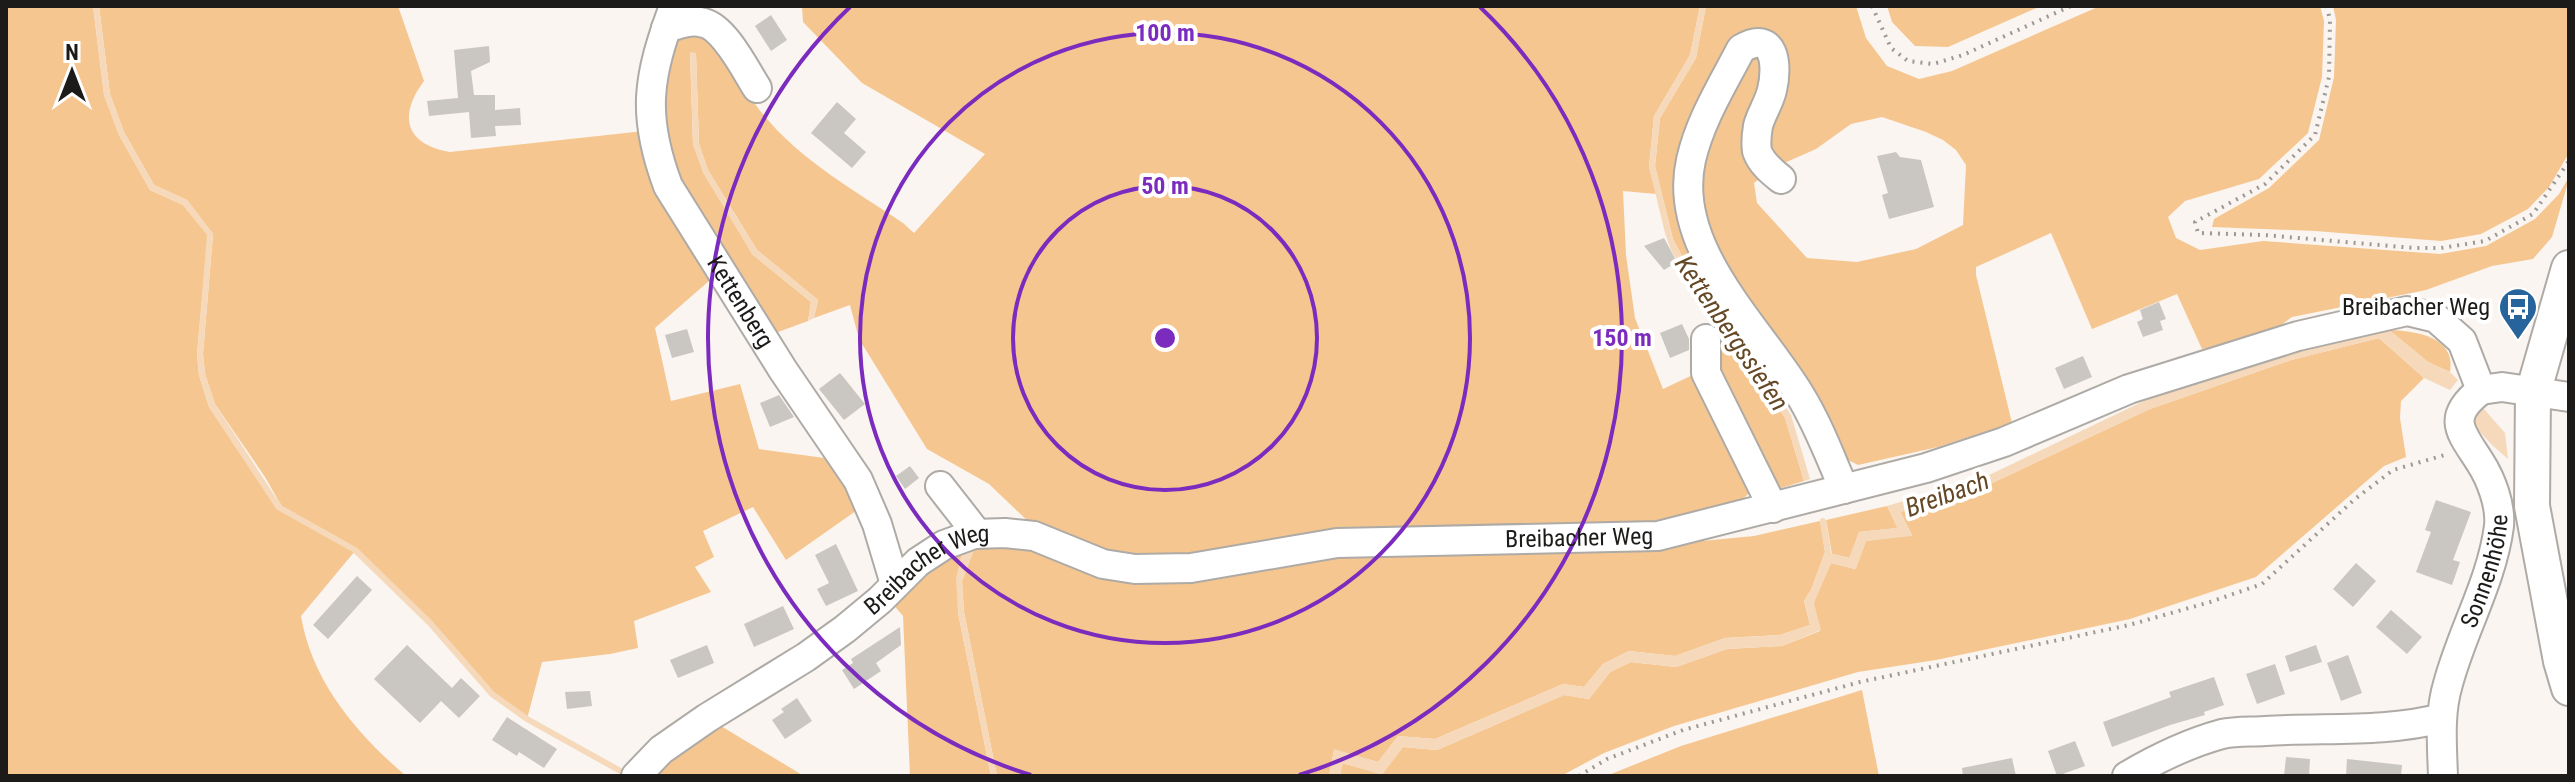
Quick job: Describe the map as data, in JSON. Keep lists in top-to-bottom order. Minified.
{"streets":{"street":["Kettenberg","Breibacher Weg","Sonnenhöhe"]},"crossings":[["Kettenberg","Breibacher Weg"],["Breibacher Weg","Sonnenhöhe"]],"water":["Kettenbergssiefen","Breibach"],"places":{"bus stop":["Breibacher Weg"]},"north":"top","rings":["100 m","50 m","150 m"]}
